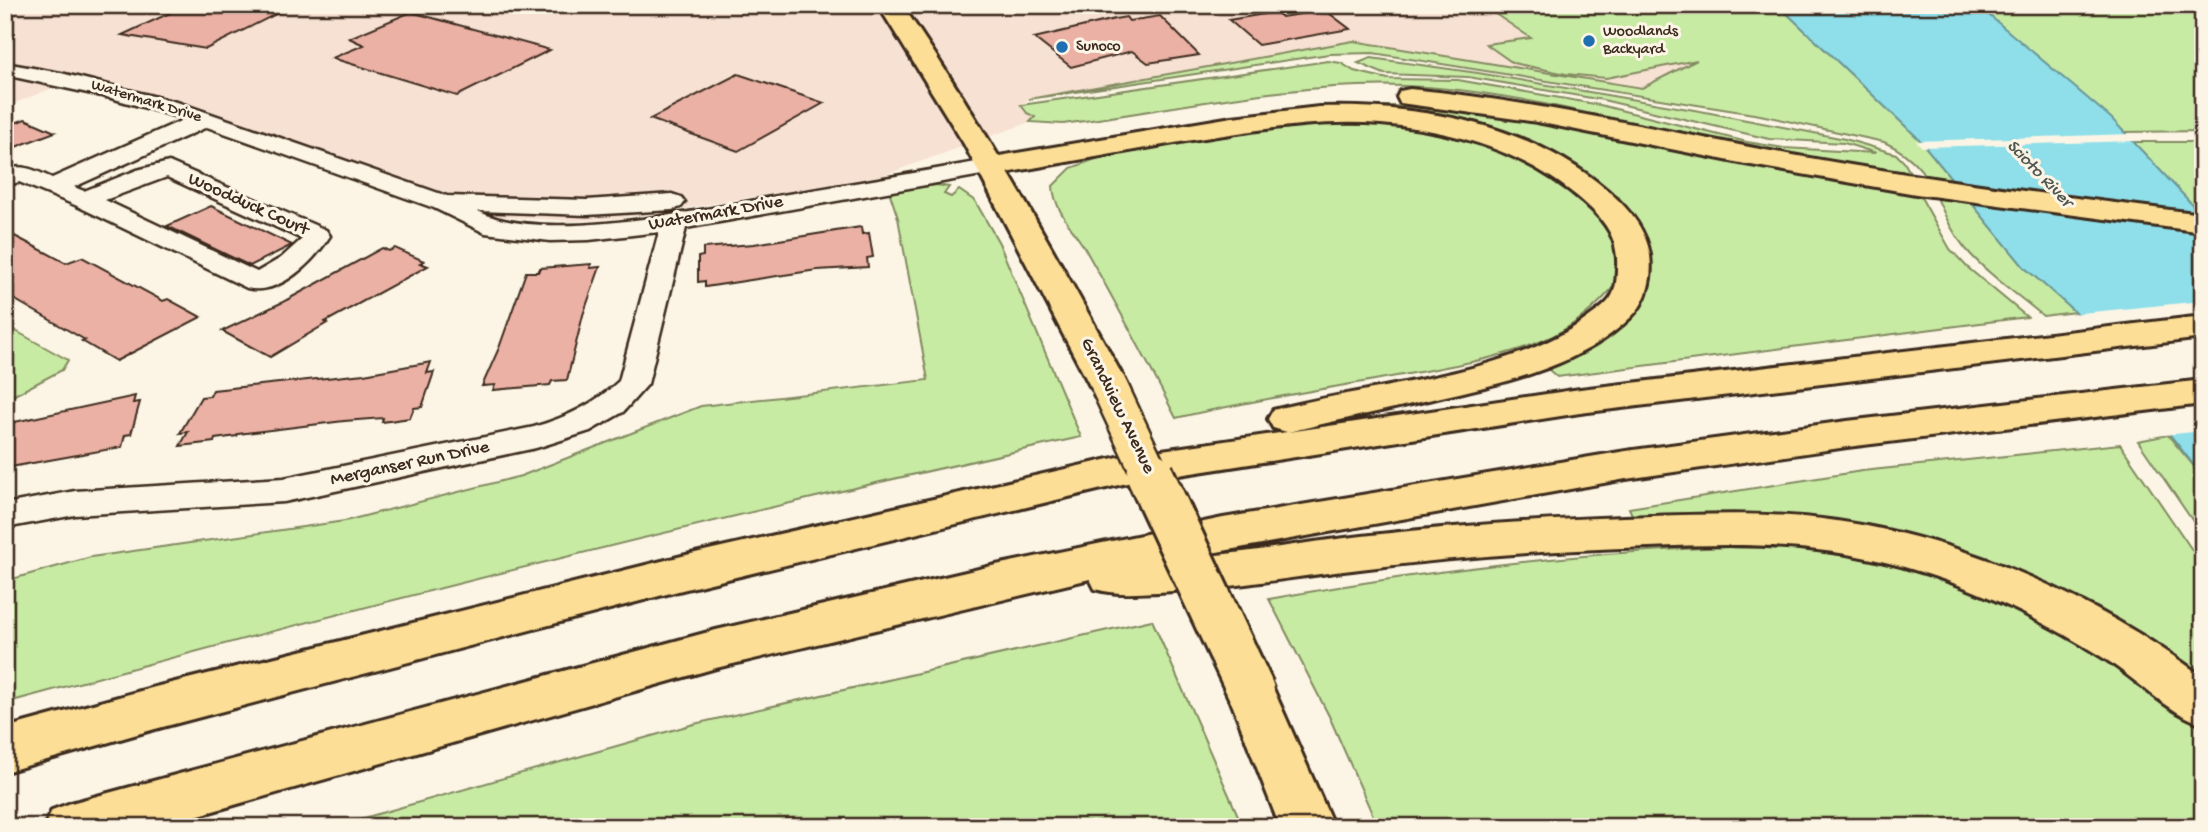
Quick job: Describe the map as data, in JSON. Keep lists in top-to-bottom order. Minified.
{"streets":{"main road":["Grandview Avenue"],"street":["Watermark Drive","Woodduck Court","Merganser Run Drive"]},"crossings":[["Watermark Drive","Grandview Avenue"],["Watermark Drive","Merganser Run Drive"]],"water":["Scioto River"],"places":["Woodlands Backyard","Sunoco"]}
